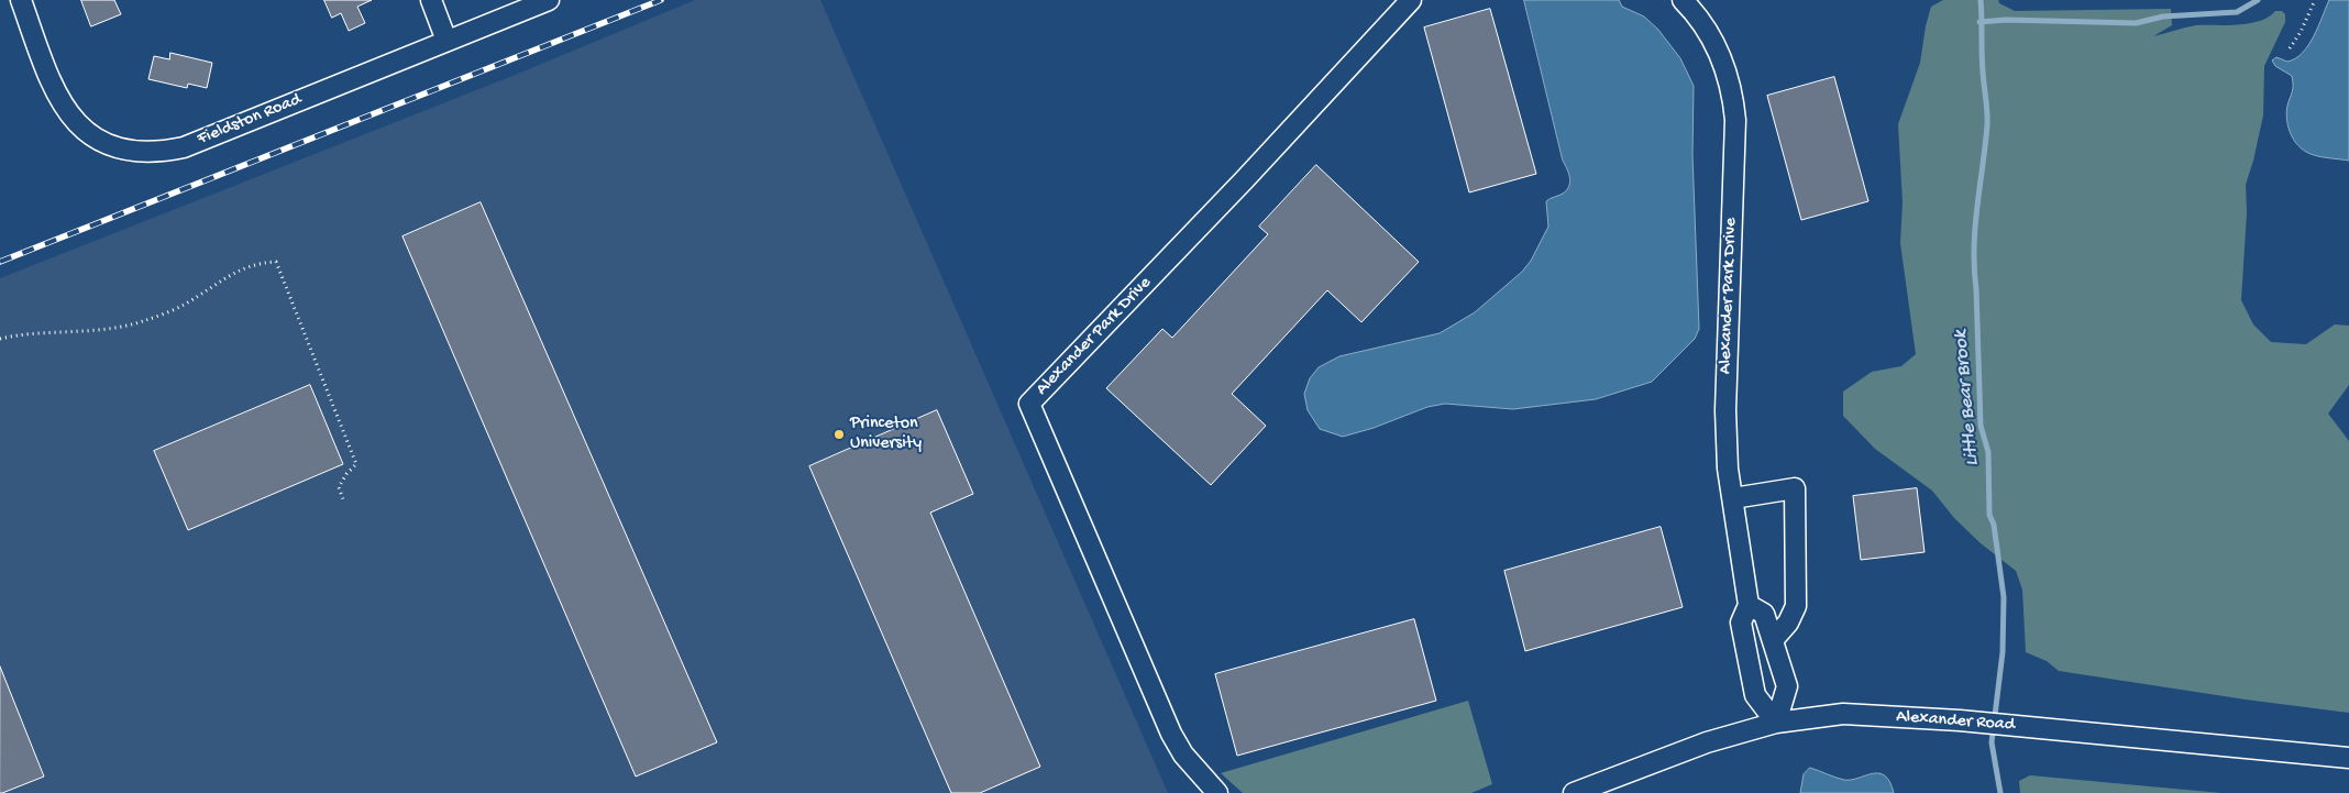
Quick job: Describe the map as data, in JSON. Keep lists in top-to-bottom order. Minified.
{"streets":{"street":["Fieldston Road","Alexander Park Drive","Alexander Road"]},"crossings":[["Alexander Park Drive","Alexander Road"]],"water":["Little Bear Brook"],"places":["Princeton University"]}
